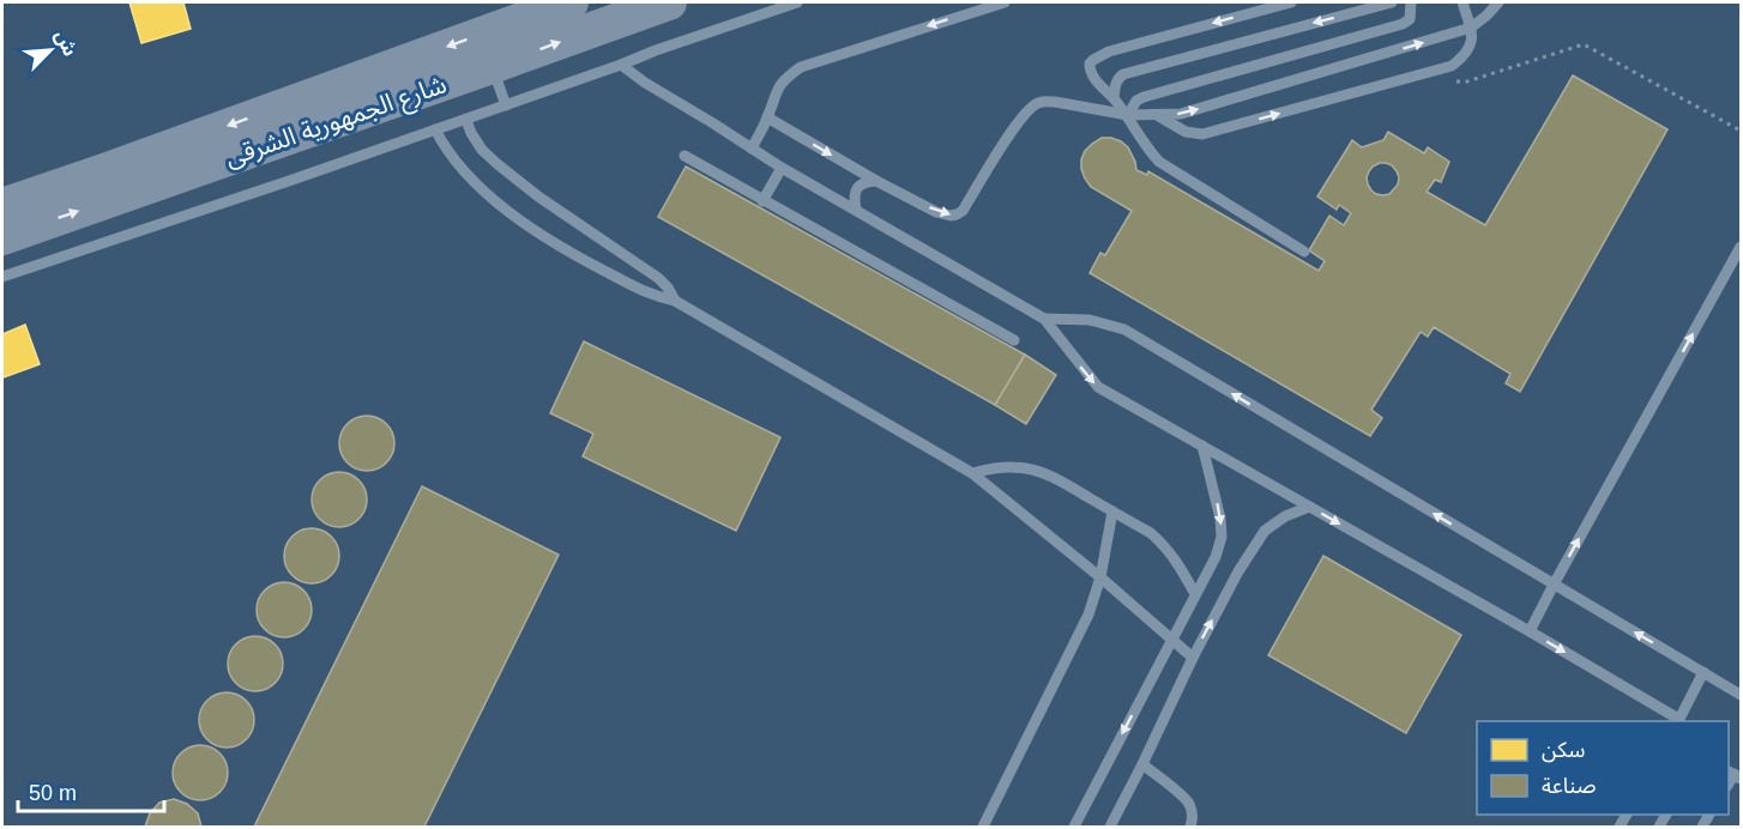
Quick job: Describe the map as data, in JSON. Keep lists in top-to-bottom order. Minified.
{"streets":{"main road":["شارع الجمهورية الشرقى"]},"legend":["سكن","صناعة"],"scale_bar":"50 m","north":"top right"}
